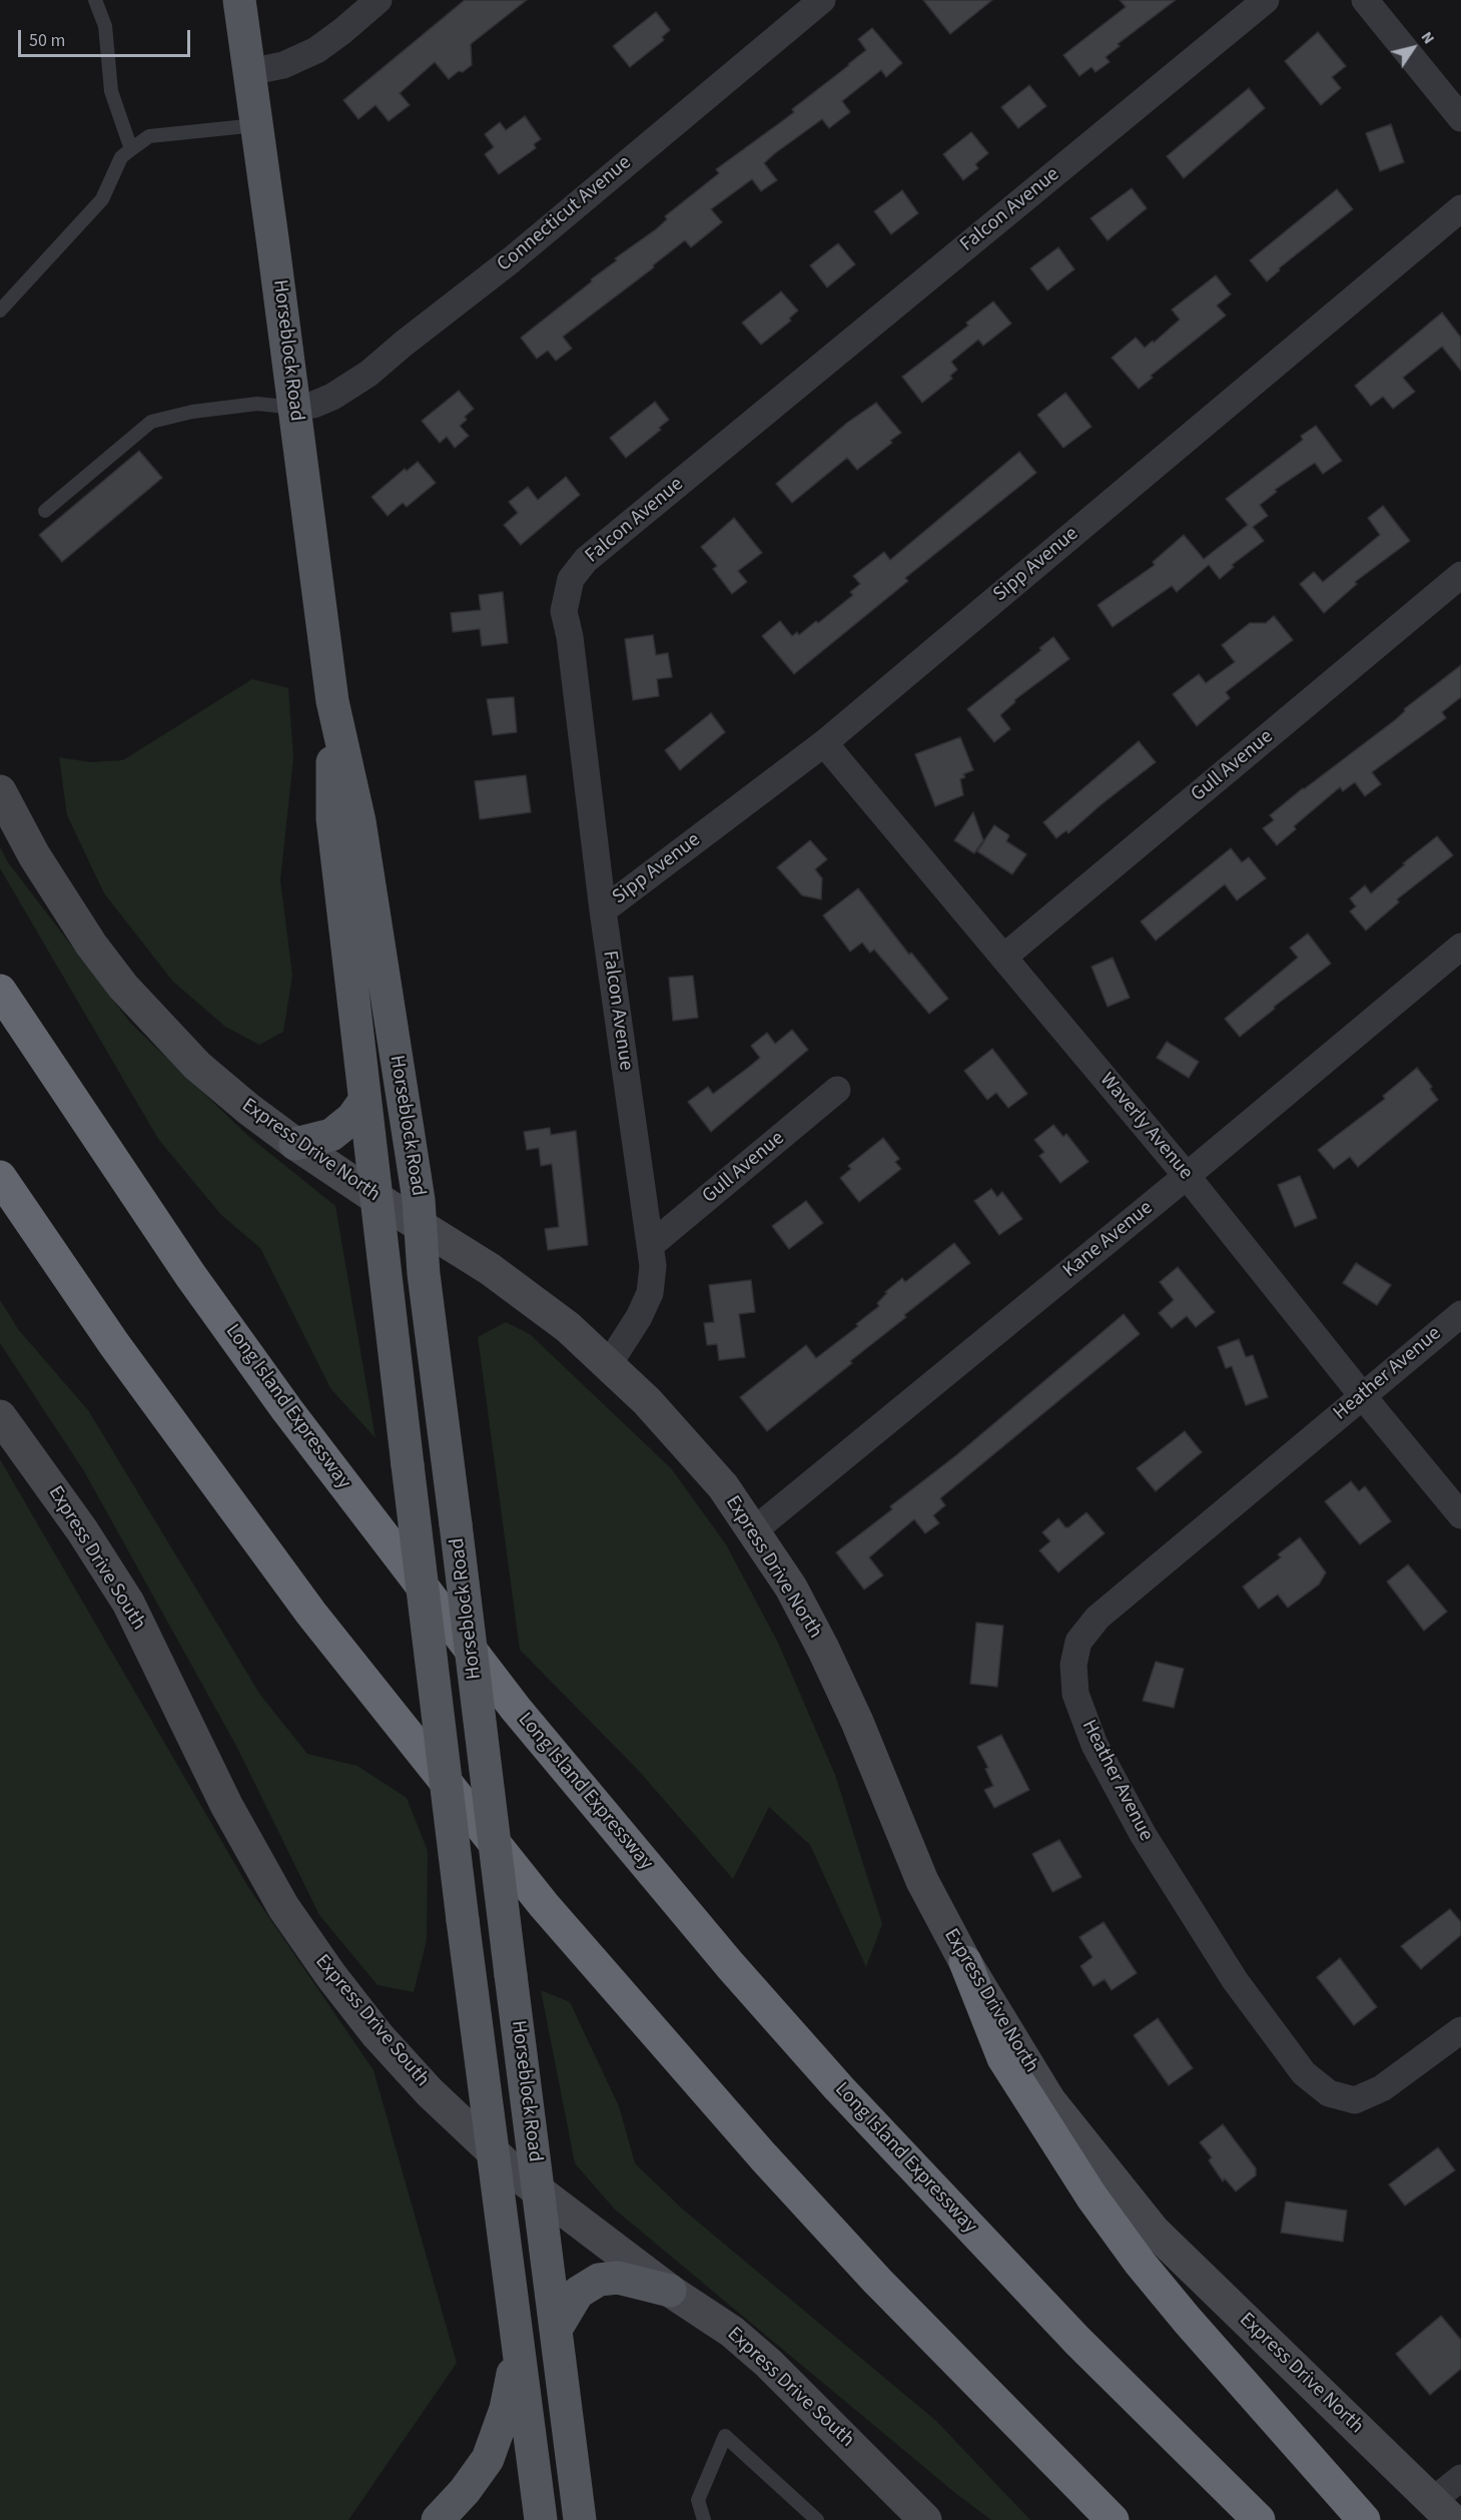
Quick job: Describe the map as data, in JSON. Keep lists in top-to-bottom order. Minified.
{"streets":{"highway":["Long Island Expressway"],"main road":["Horseblock Road","Express Drive North","Express Drive South"],"street":["Falcon Avenue","Connecticut Avenue","Sipp Avenue","Gull Avenue","Waverly Avenue","Kane Avenue","Heather Avenue"]},"crossings":[["Falcon Avenue","Sipp Avenue"],["Falcon Avenue","Gull Avenue"],["Falcon Avenue","Express Drive North"],["Connecticut Avenue","Horseblock Road"],["Horseblock Road","Express Drive North"],["Horseblock Road","Express Drive South"],["Sipp Avenue","Waverly Avenue"],["Gull Avenue","Waverly Avenue"],["Waverly Avenue","Kane Avenue"],["Waverly Avenue","Heather Avenue"],["Express Drive North","Kane Avenue"]],"scale_bar":"50 m","north":"top right"}
